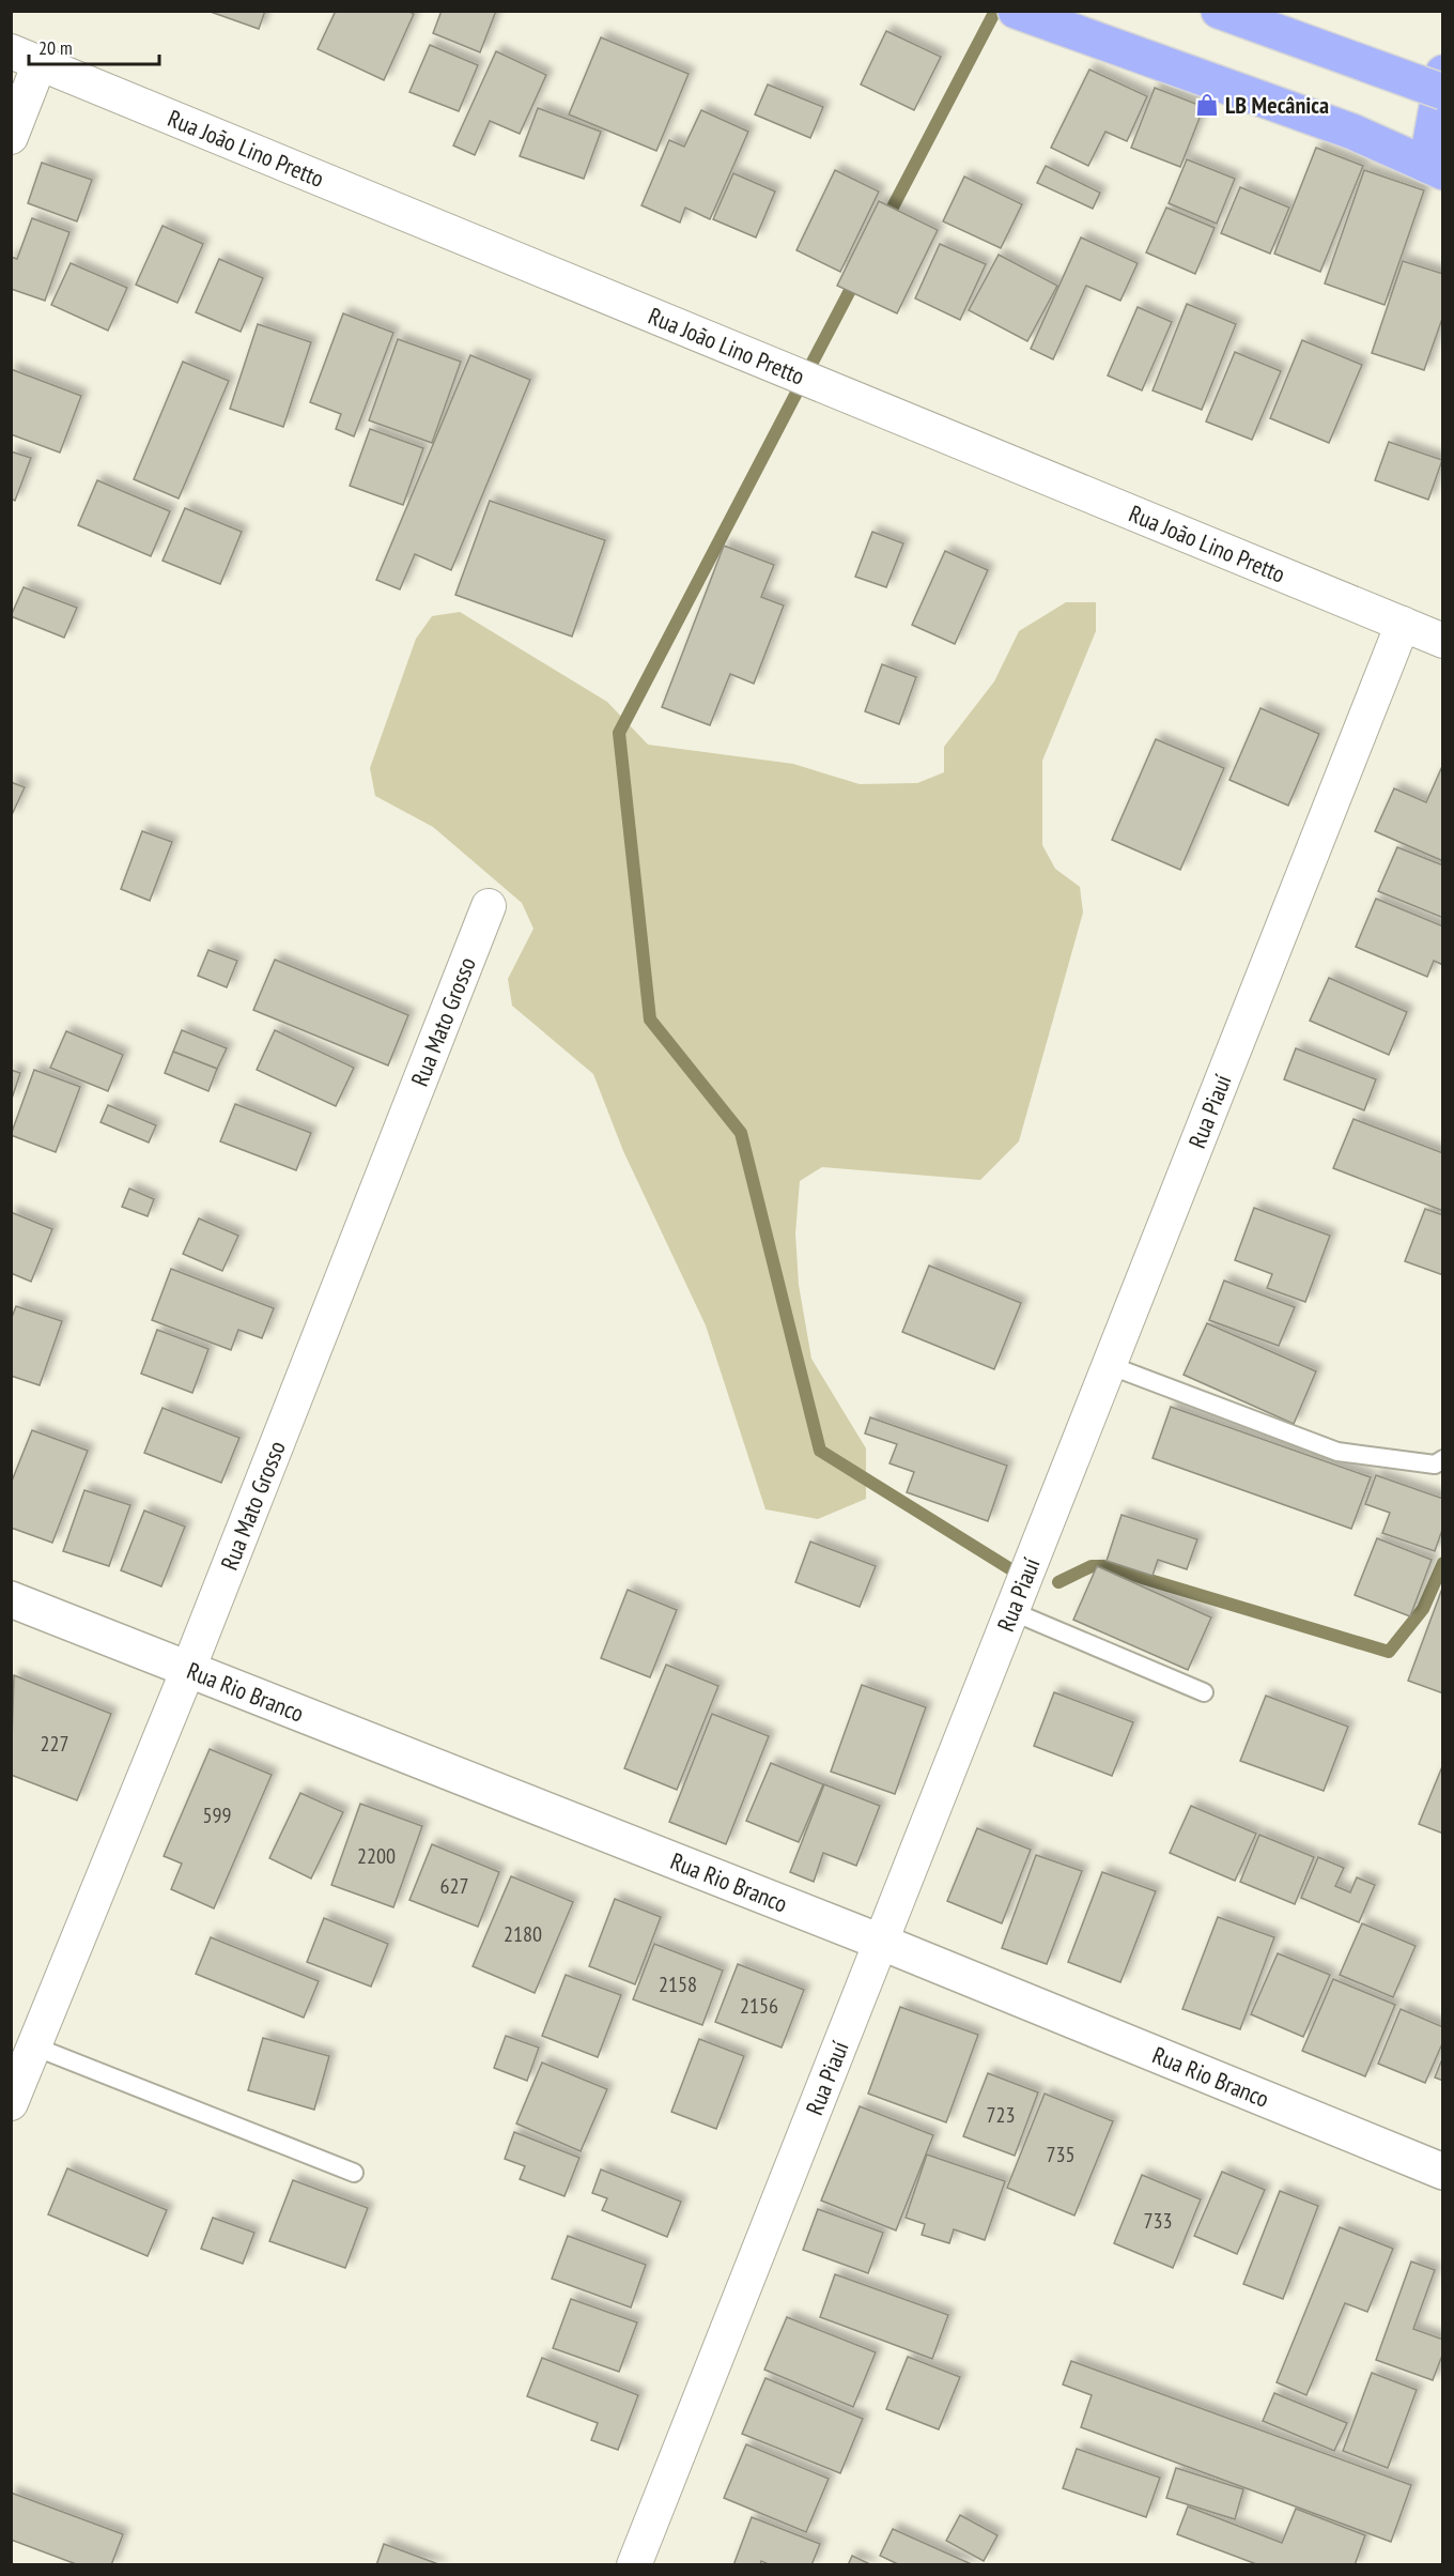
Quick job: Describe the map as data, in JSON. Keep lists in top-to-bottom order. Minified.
{"streets":{"street":["Rua João Lino Pretto","Rua Mato Grosso","Rua Piauí","Rua Rio Branco"]},"crossings":[["Rua João Lino Pretto","Rua Piauí"],["Rua Mato Grosso","Rua Rio Branco"],["Rua Piauí","Rua Rio Branco"]],"places":{"shop":["LB Mecânica"]},"house_numbers":["227","599","2200","627","2180","2158","2156","723","735","733"],"scale_bar":"20 m"}
